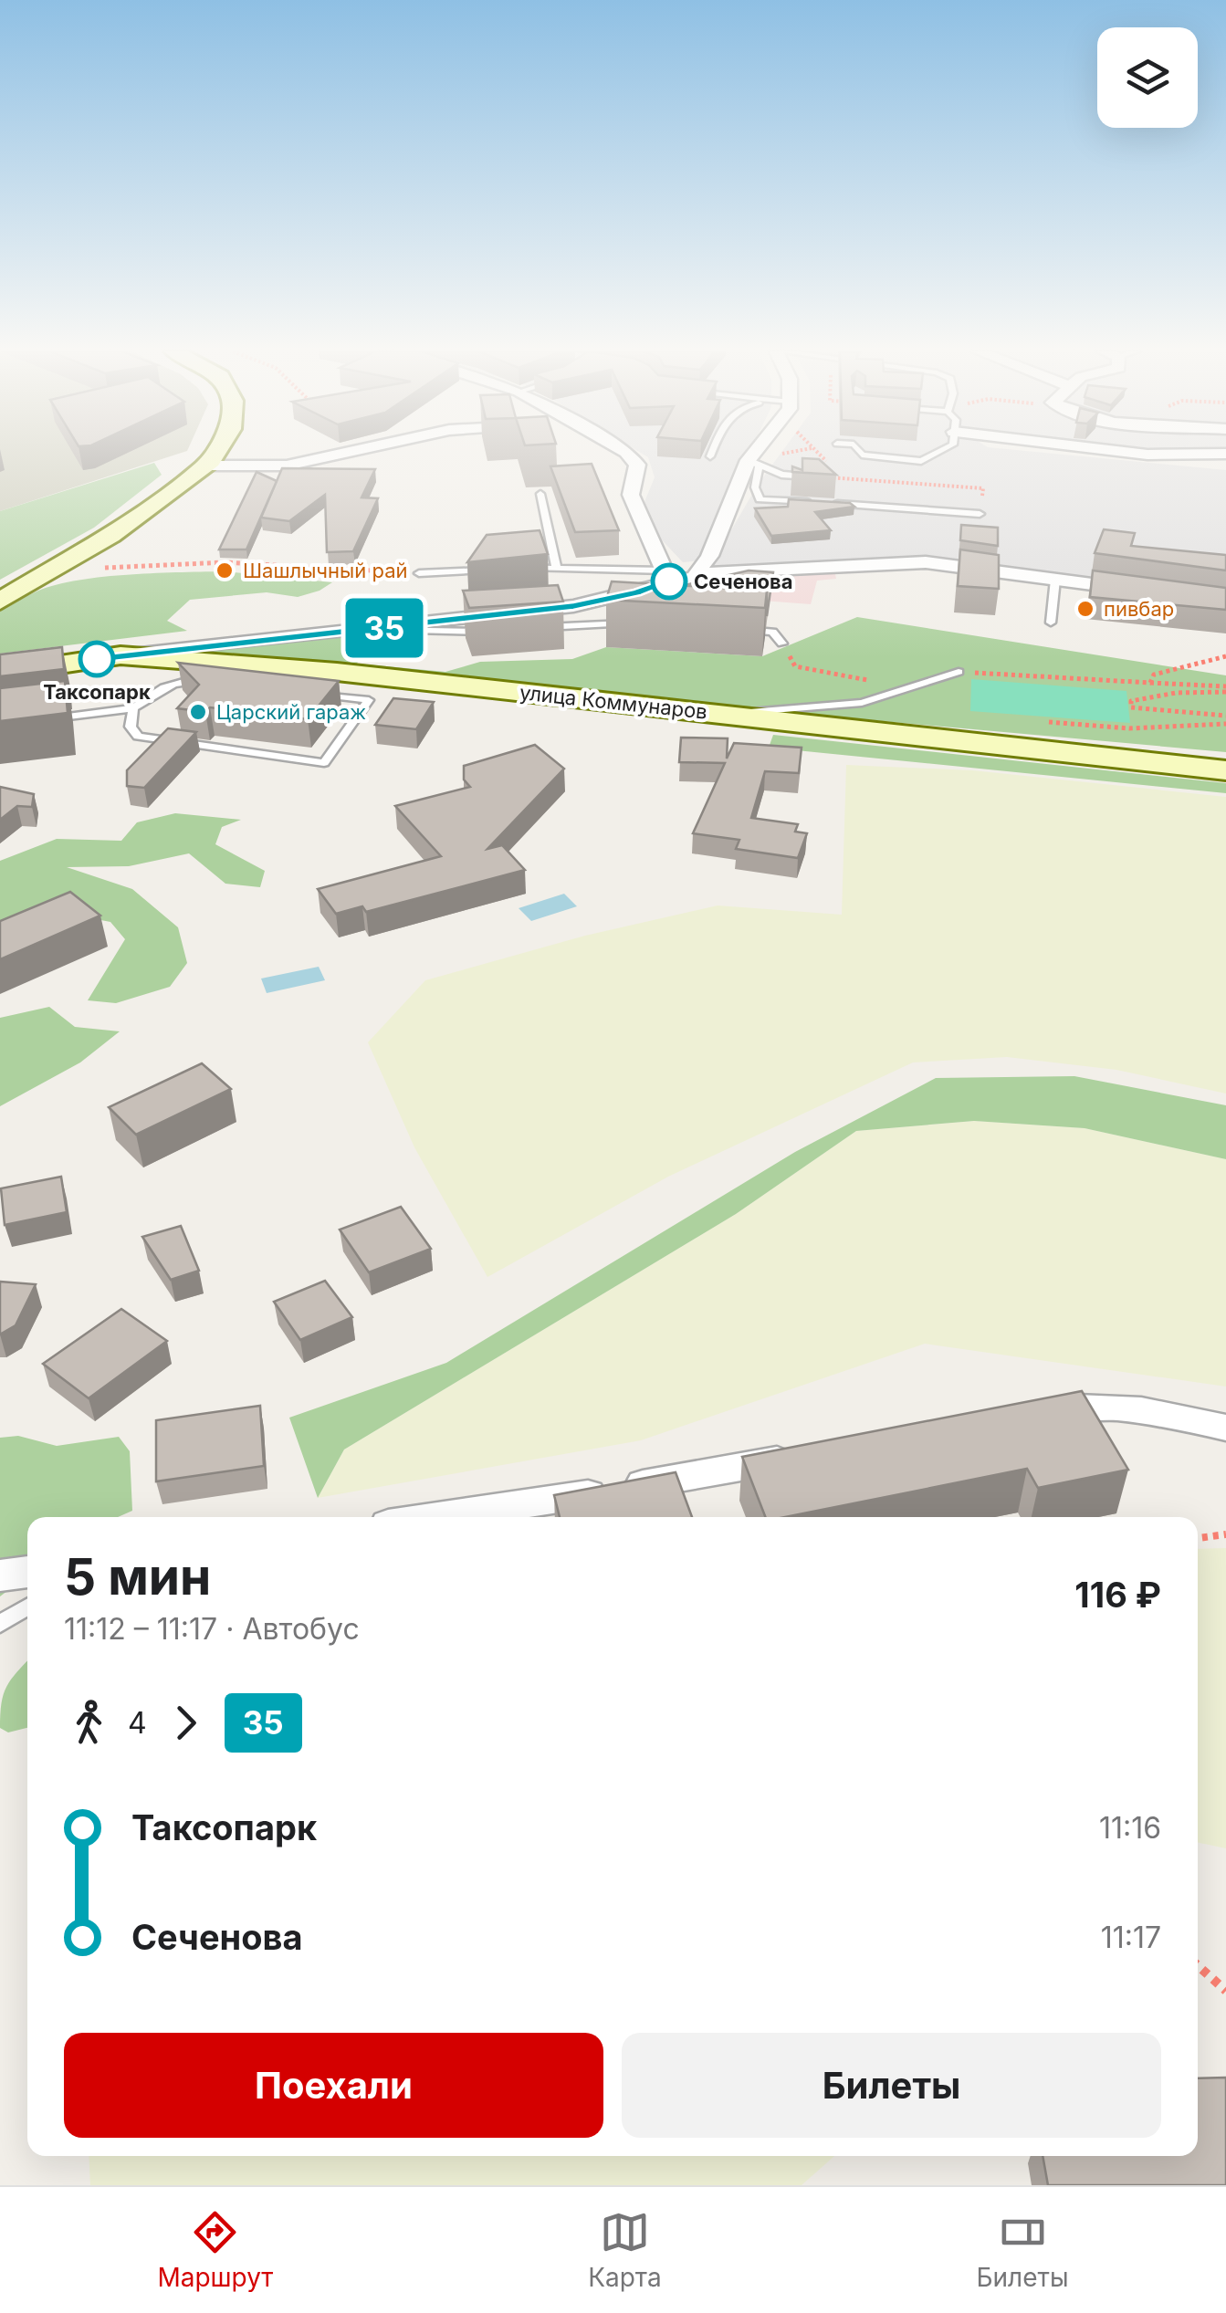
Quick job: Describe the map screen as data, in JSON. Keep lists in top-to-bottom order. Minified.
{"streets":{"main road":["улица Коммунаров"]},"places":["Шашлычный рай","Сеченова","пивбар","Таксопарк","Царский гараж"],"lines":["bus line 35"],"page":{"on_map":"35","heading":["5 мин","11:12 – 11:17 · Автобус","116 ₽"],"legs":["4","35"],"list":[{"name":"Таксопарк","value":"11:16"},{"name":"Сеченова","value":"11:17"}],"buttons":["Поехали","Билеты"],"tabs":["Маршрут","Карта","Билеты"]}}
